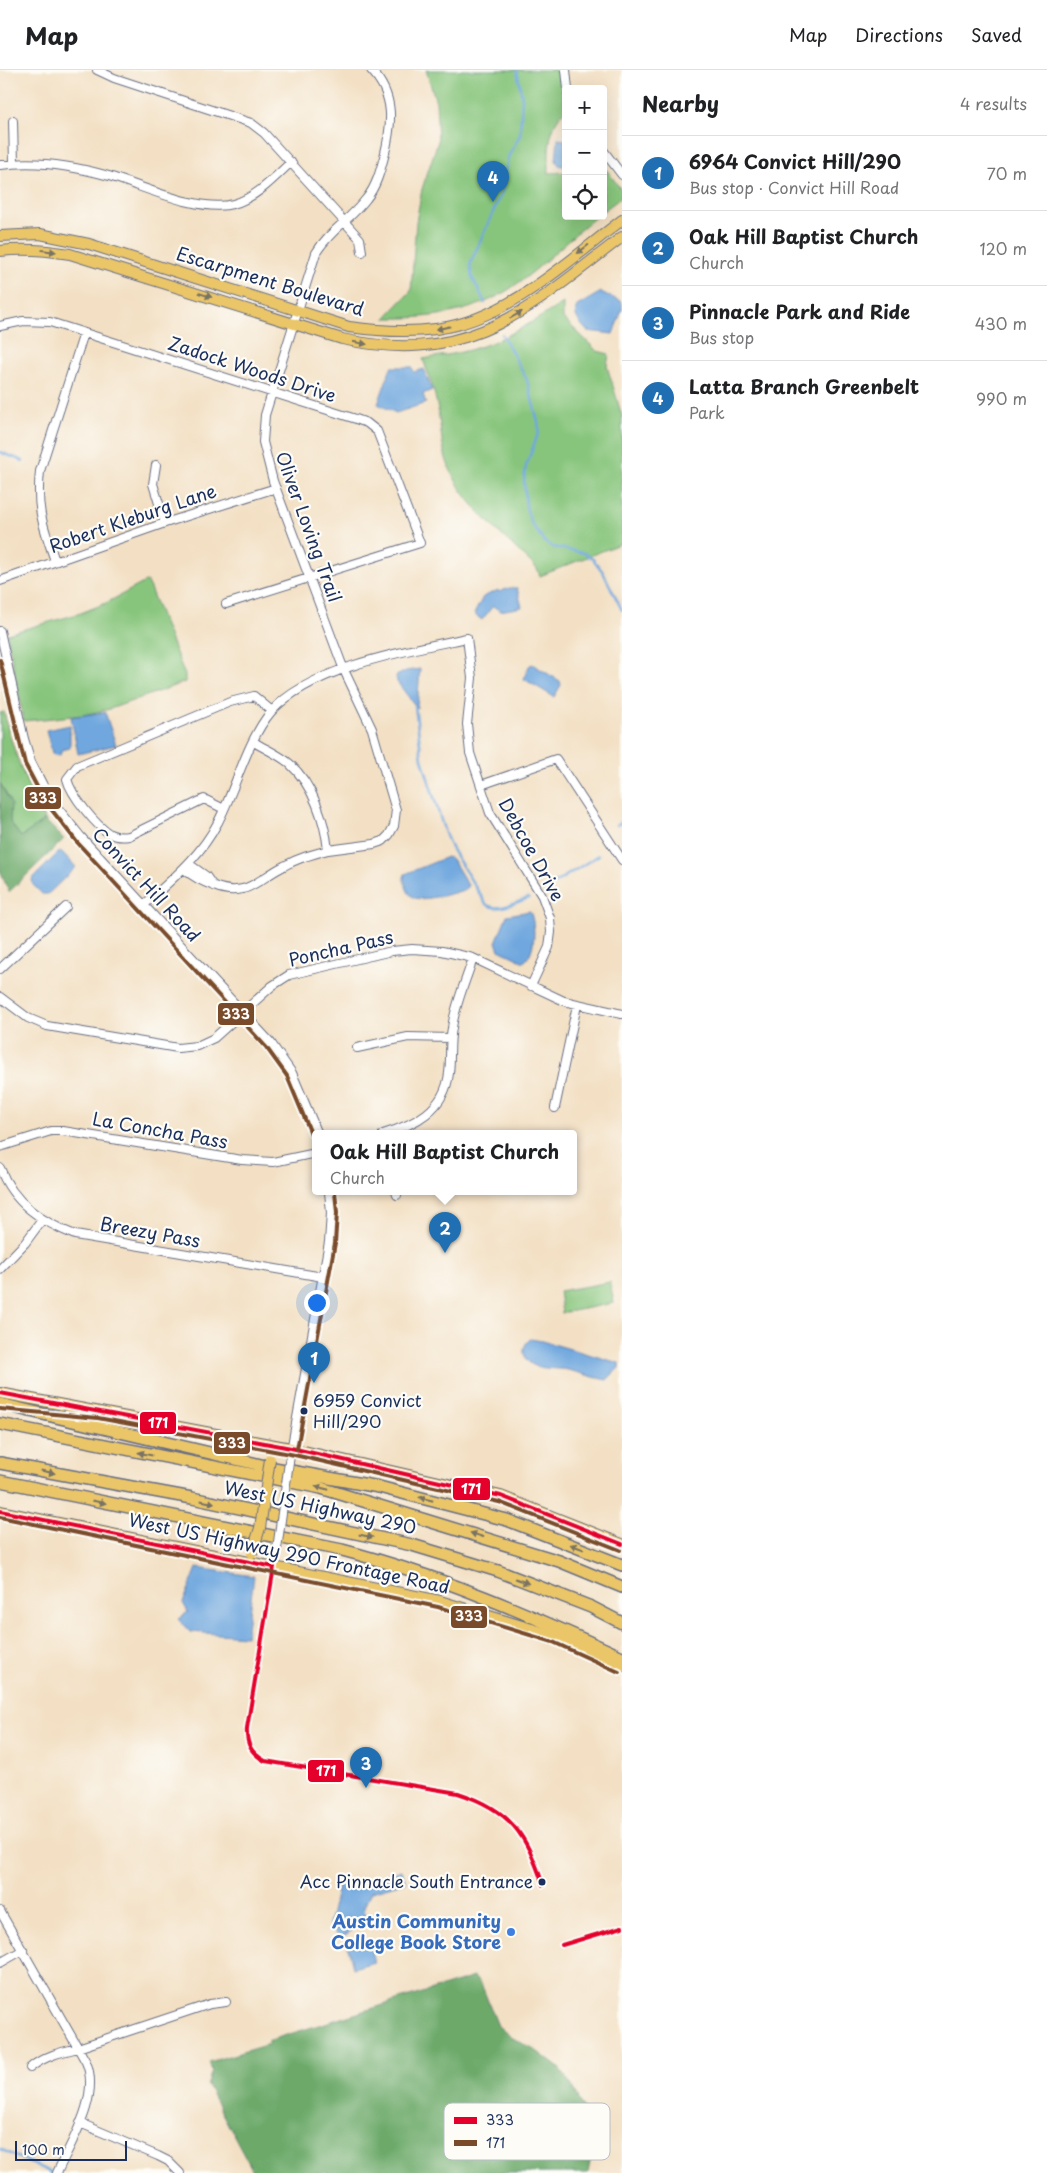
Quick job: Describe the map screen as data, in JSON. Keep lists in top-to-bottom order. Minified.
{"streets":{"highway":["West US Highway 290"],"main road":["Escarpment Boulevard","West US Highway 290 Frontage Road"],"street":["Zadock Woods Drive","Robert Kleburg Lane","Oliver Loving Trail","Debcoe Drive","Convict Hill Road","Poncha Pass","La Concha Pass","Breezy Pass"]},"crossings":[["Escarpment Boulevard","Oliver Loving Trail"],["Zadock Woods Drive","Oliver Loving Trail"],["Robert Kleburg Lane","Oliver Loving Trail"],["Oliver Loving Trail","Debcoe Drive"],["Debcoe Drive","Poncha Pass"],["Convict Hill Road","Poncha Pass"]],"places":["6959 Convict Hill/290","Acc Pinnacle South Entrance","Austin Community College Book Store"],"lines":["transit line 333","transit line 171"],"legend":["333","171"],"scale_bar":"100 m","page":{"header":"Map","nav":["Map","Directions","Saved"],"heading":["Nearby","4 results"],"map_buttons":["+","−"],"list":[{"mark":"1","name":"6964 Convict Hill/290","note":"Bus stop · Convict Hill Road","value":"70 m"},{"mark":"2","name":"Oak Hill Baptist Church","note":"Church","value":"120 m"},{"mark":"3","name":"Pinnacle Park and Ride","note":"Bus stop","value":"430 m"},{"mark":"4","name":"Latta Branch Greenbelt","note":"Park","value":"990 m"}],"pins":["4","2","1","3"],"popup":["Oak Hill Baptist Church","Church"],"scale":"100 m"}}
